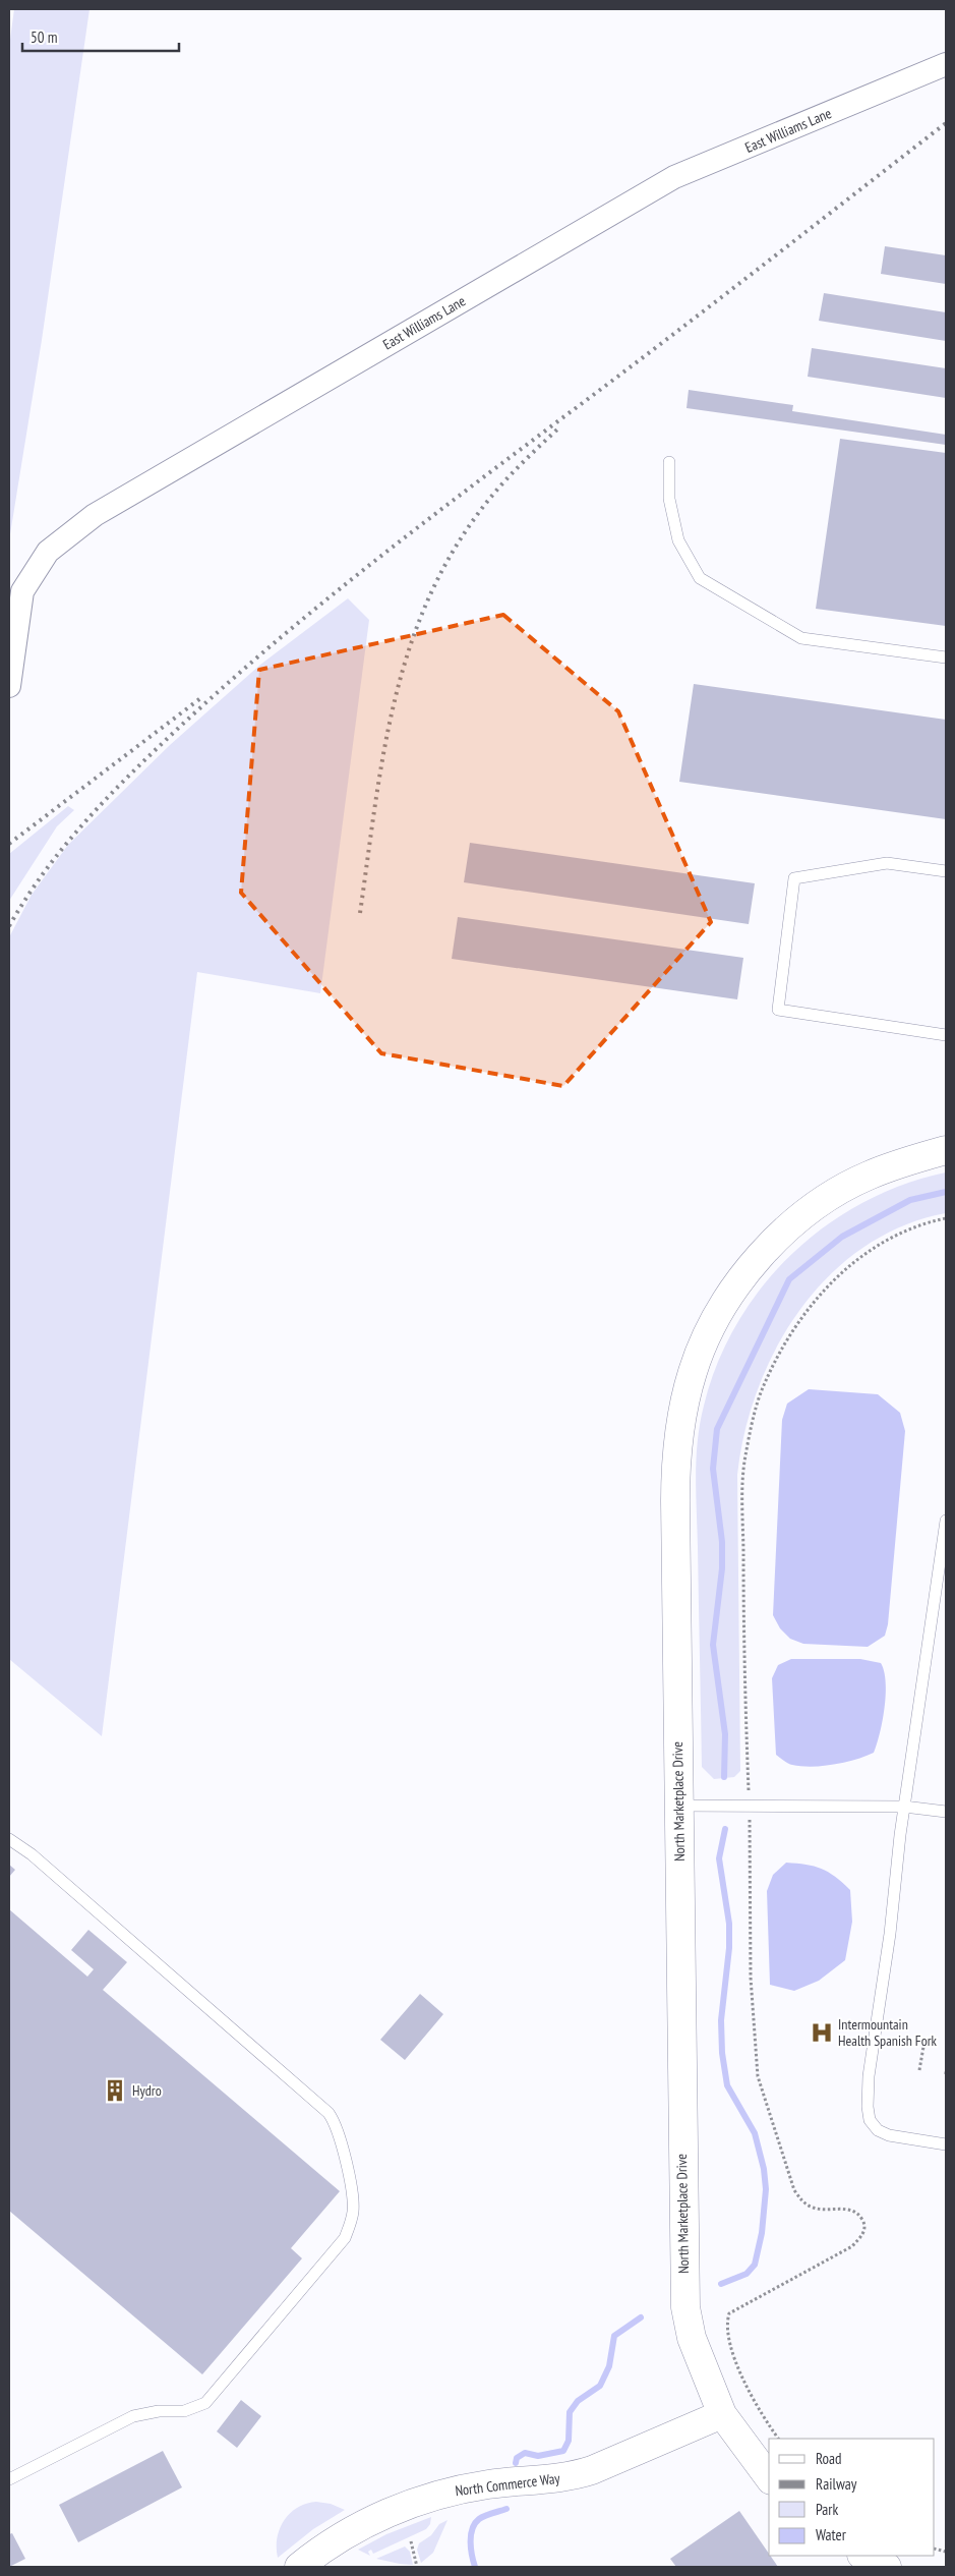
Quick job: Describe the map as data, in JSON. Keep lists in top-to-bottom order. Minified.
{"streets":{"street":["East Williams Lane","North Marketplace Drive","North Commerce Way"]},"crossings":[["North Marketplace Drive","North Commerce Way"]],"places":{"hospital":["Intermountain Health Spanish Fork"],"building":["Hydro"]},"legend":["Road","Railway","Park","Water"],"scale_bar":"50 m"}
